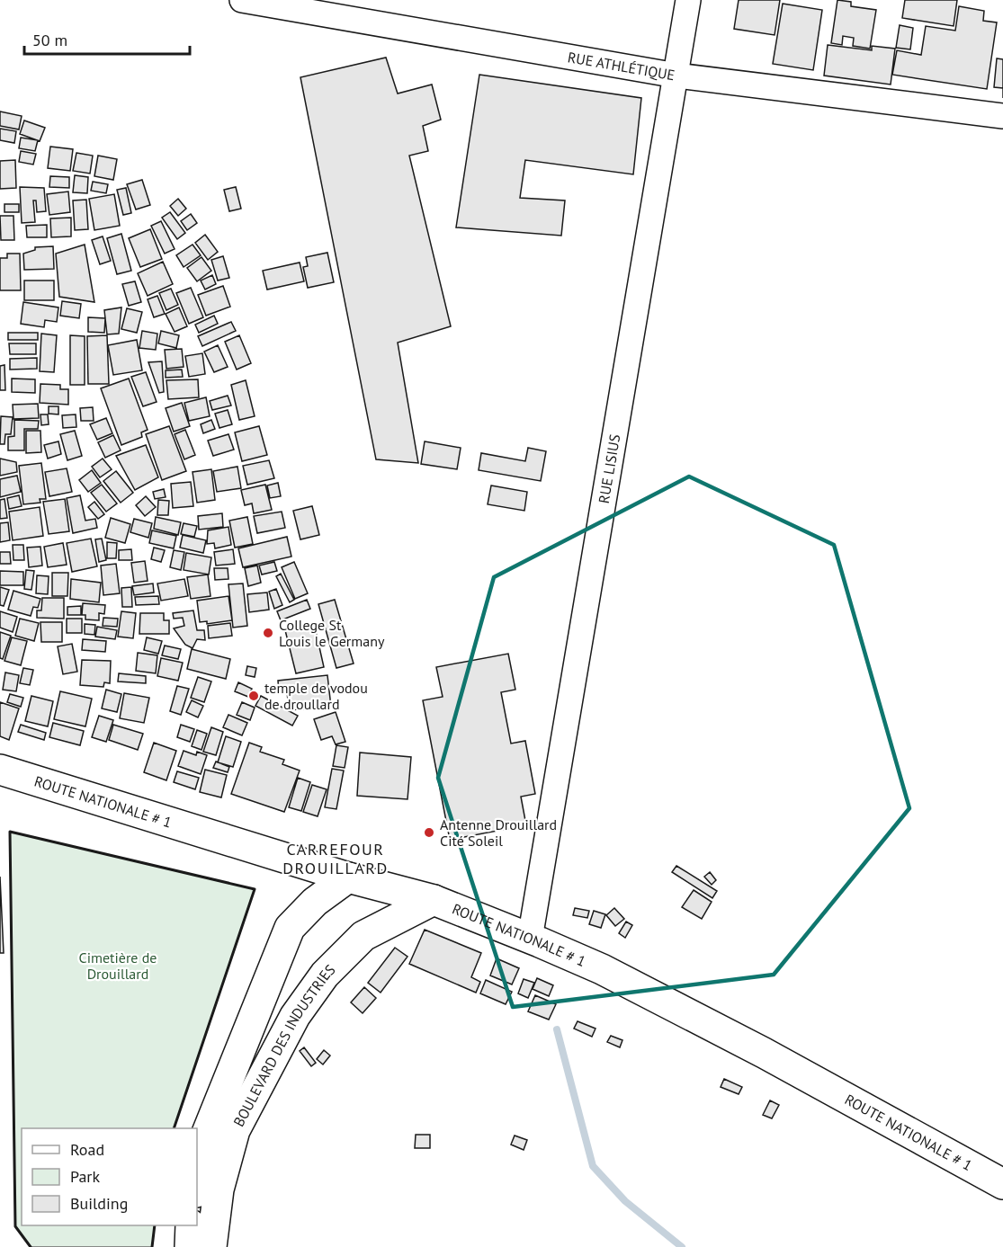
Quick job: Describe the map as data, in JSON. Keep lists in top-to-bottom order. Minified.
{"streets":{"main road":["ROUTE NATIONALE # 1","BOULEVARD DES INDUSTRIES"],"street":["RUE ATHLÉTIQUE","RUE LISIUS"]},"crossings":[["RUE ATHLÉTIQUE","RUE LISIUS"],["RUE LISIUS","ROUTE NATIONALE # 1"],["ROUTE NATIONALE # 1","BOULEVARD DES INDUSTRIES"]],"districts":["CARREFOUR DROUILLARD"],"parks":["Cimetière de Drouillard"],"places":["College St Louis le Germany","temple de vodou de droullard","Antenne Drouillard Cité Soleil"],"legend":["Road","Park","Building"],"scale_bar":"50 m"}
